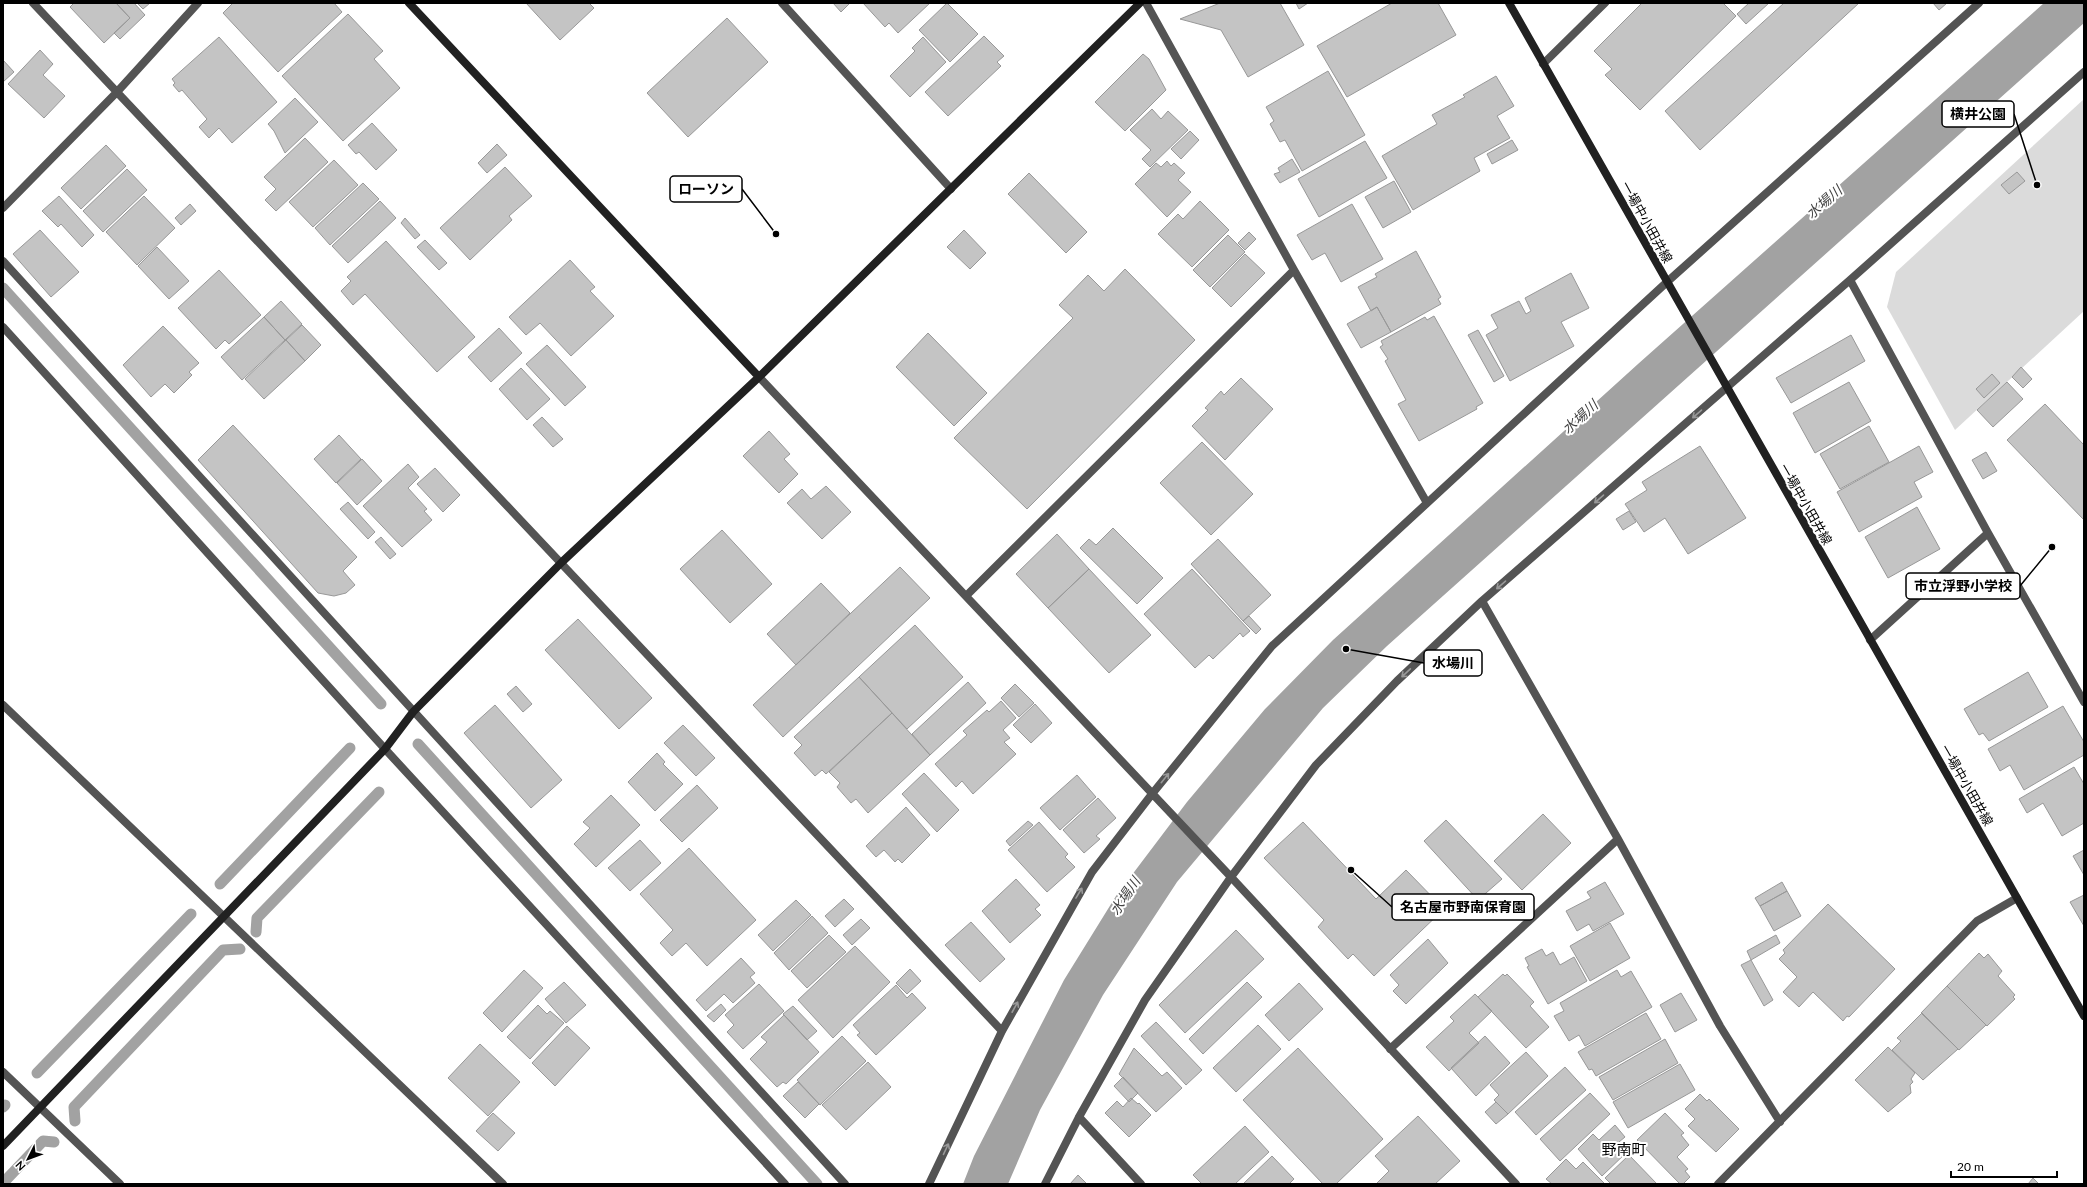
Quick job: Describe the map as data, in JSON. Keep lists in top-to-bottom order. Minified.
{"streets":{"street":["一場中小田井線"]},"districts":["野南町"],"water":["水場川"],"places":["横井公園","ローソン","市立浮野小学校","水場川","名古屋市野南保育園"],"scale_bar":"20 m","north":"bottom left"}
